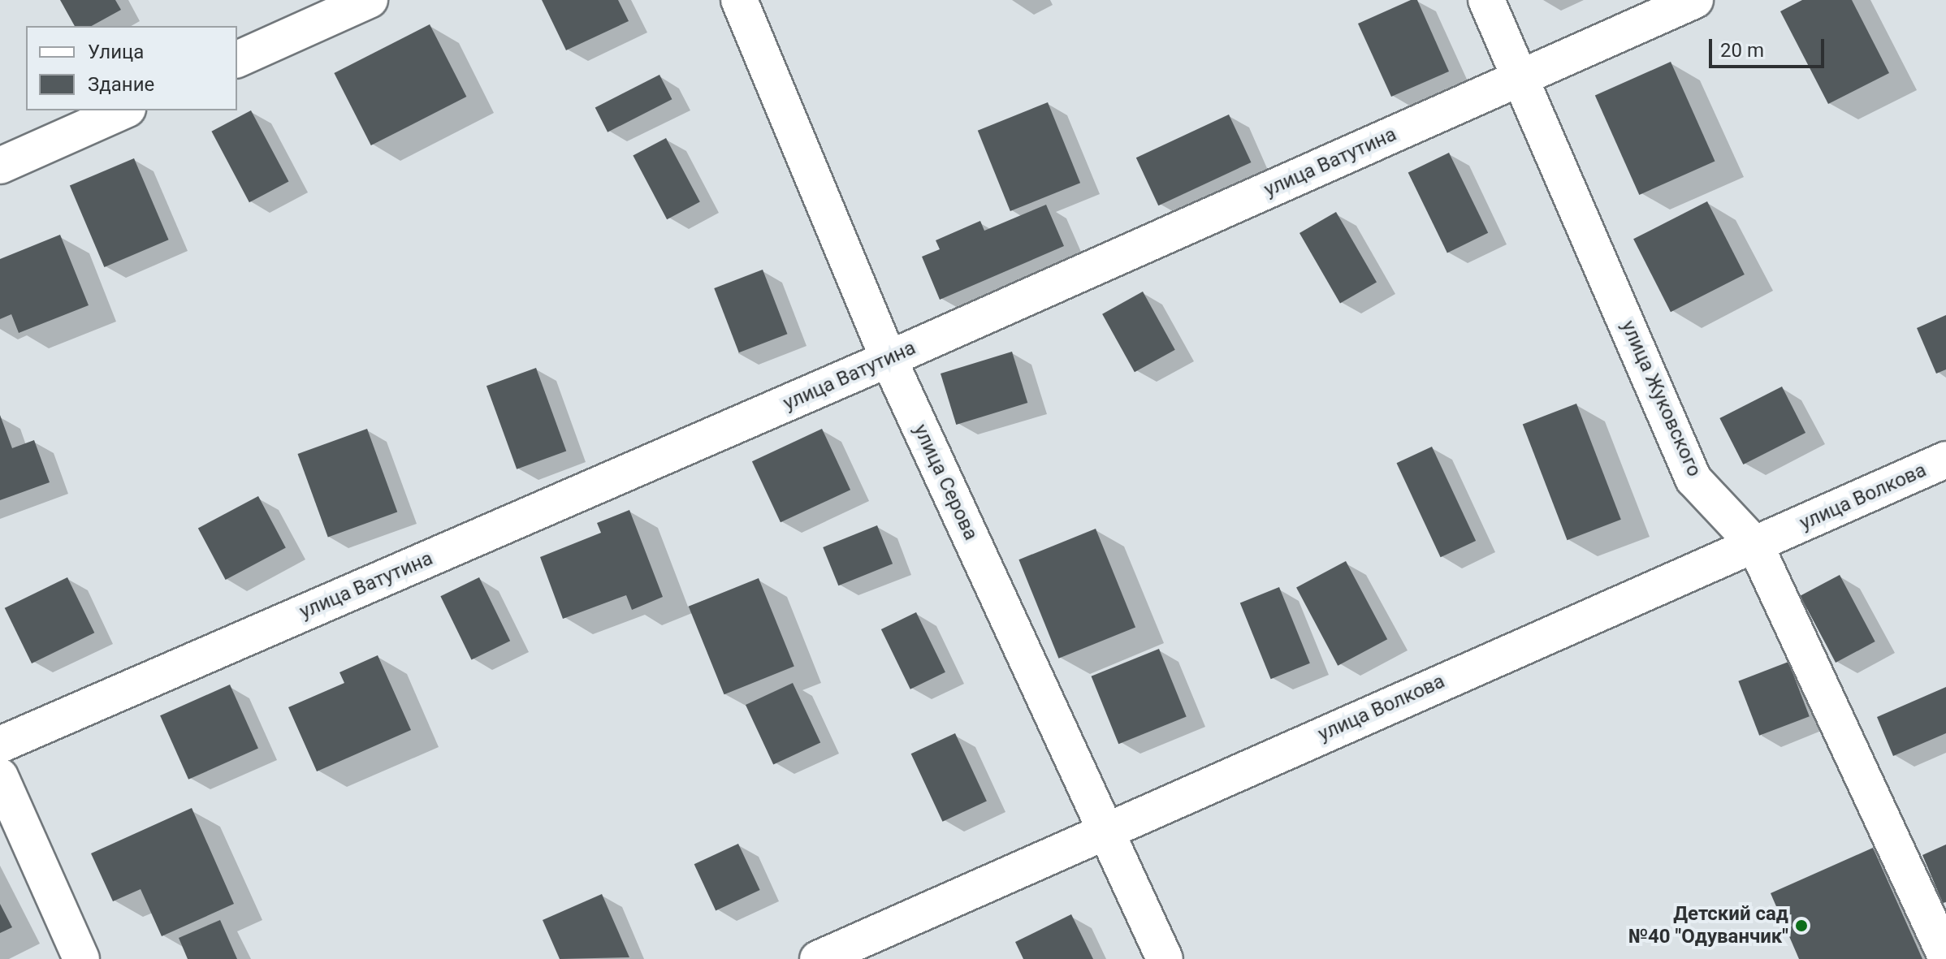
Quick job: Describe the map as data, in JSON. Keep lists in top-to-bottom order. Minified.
{"streets":{"street":["улица Ватутина","улица Жуковского","улица Серова","улица Волкова"]},"crossings":[["улица Ватутина","улица Жуковского"],["улица Ватутина","улица Серова"],["улица Жуковского","улица Волкова"],["улица Серова","улица Волкова"]],"places":["Детский сад №40 \"Одуванчик\""],"legend":["Улица","Здание"],"scale_bar":"20 m"}
